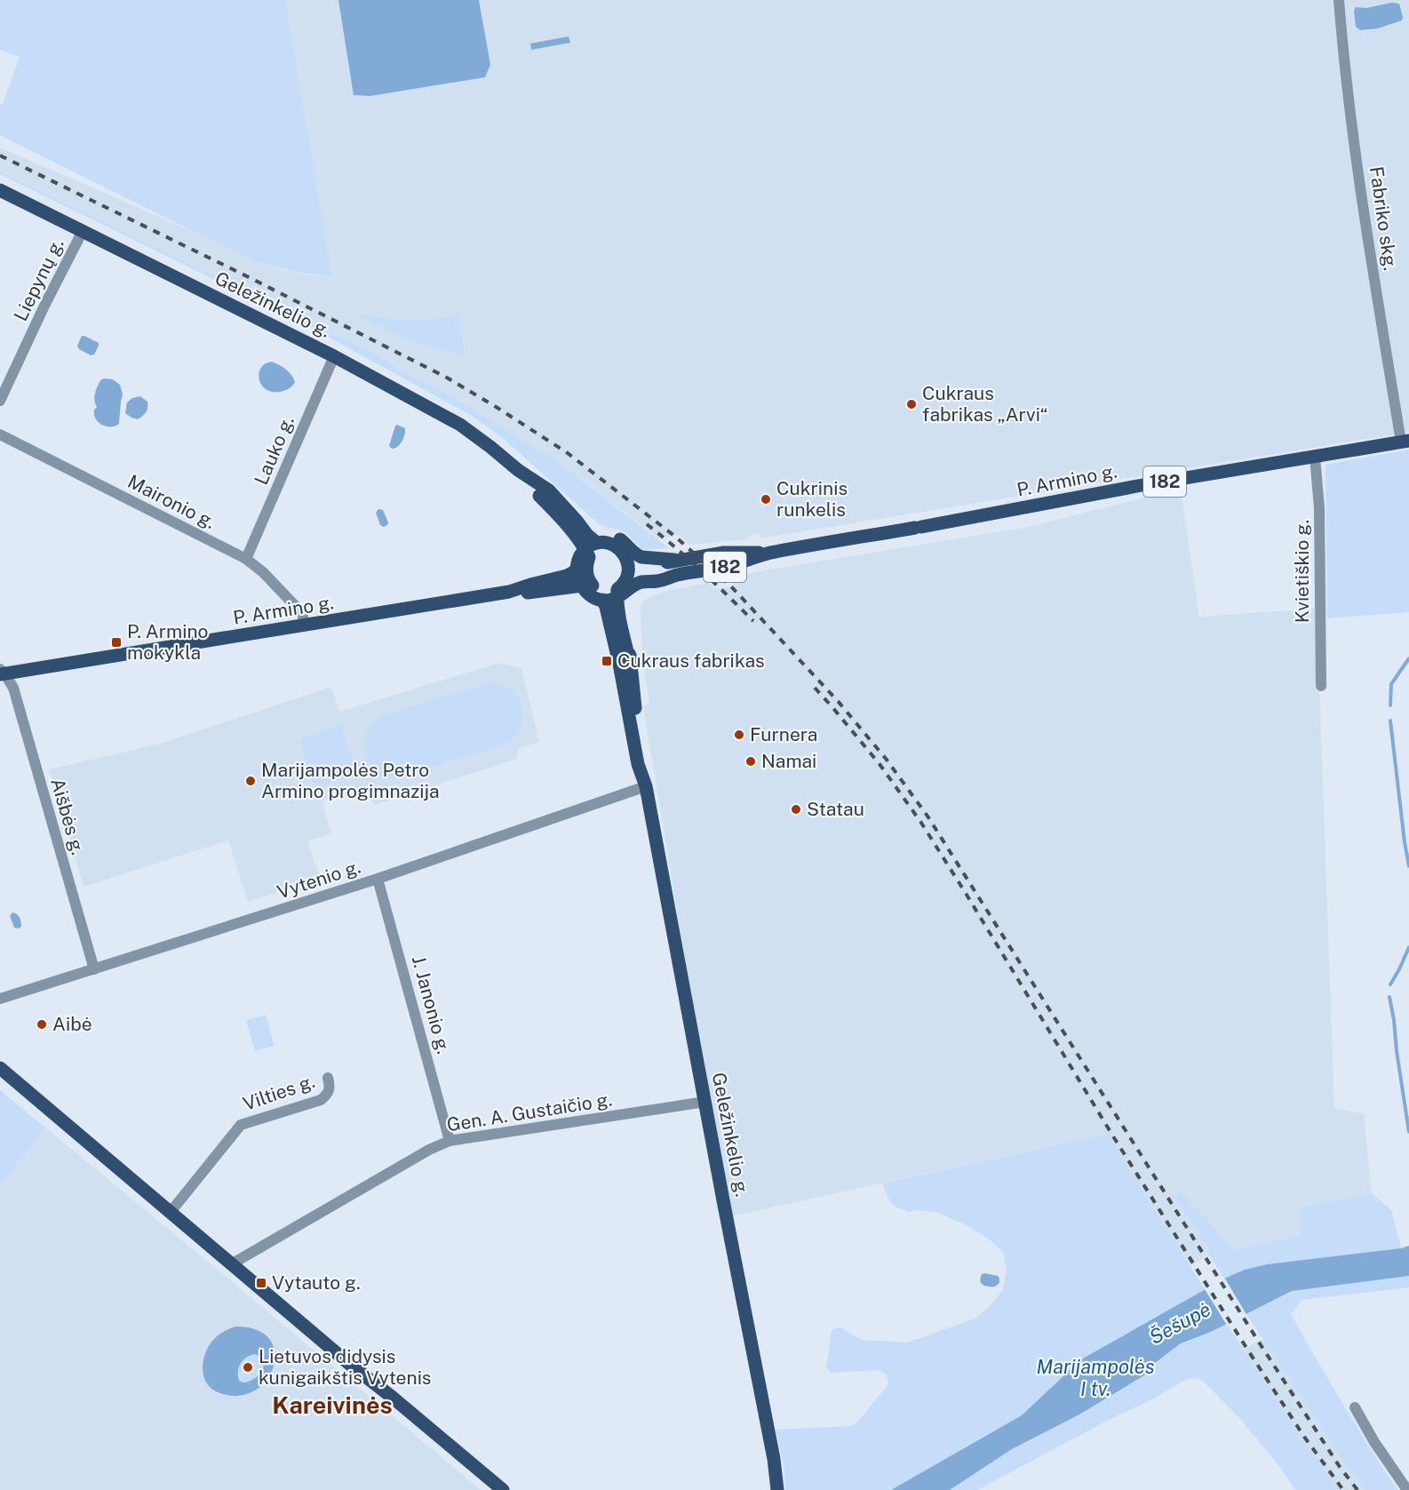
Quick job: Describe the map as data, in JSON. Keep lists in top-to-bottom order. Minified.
{"streets":{"main road":["Geležinkelio g.","P. Armino g.","182"],"street":["Fabriko skg.","Liepynų g.","Lauko g.","Maironio g.","Kvietiškio g.","Aišbės g.","Vytenio g.","J. Janonio g.","Vilties g.","Gen. A. Gustaičio g."]},"crossings":[["Fabriko skg.","P. Armino g."],["Liepynų g.","Geležinkelio g."],["Geležinkelio g.","Lauko g."],["Geležinkelio g.","P. Armino g."],["Geležinkelio g.","Vytenio g."],["Geležinkelio g.","Gen. A. Gustaičio g."],["Lauko g.","Maironio g."],["P. Armino g.","Maironio g."],["P. Armino g.","Kvietiškio g."],["P. Armino g.","Aišbės g."],["Aišbės g.","Vytenio g."],["Vytenio g.","J. Janonio g."],["J. Janonio g.","Gen. A. Gustaičio g."]],"districts":["Kareivinės"],"water":["Šešupė","Marijampolės I tv."],"places":{"other":["Cukraus fabrikas „Arvi“","Cukrinis runkelis","Furnera","Namai","Marijampolės Petro Armino progimnazija","Statau","Aibė","Lietuvos didysis kunigaikštis Vytenis"],"transit":["P. Armino mokykla","Cukraus fabrikas","Vytauto g."]}}
